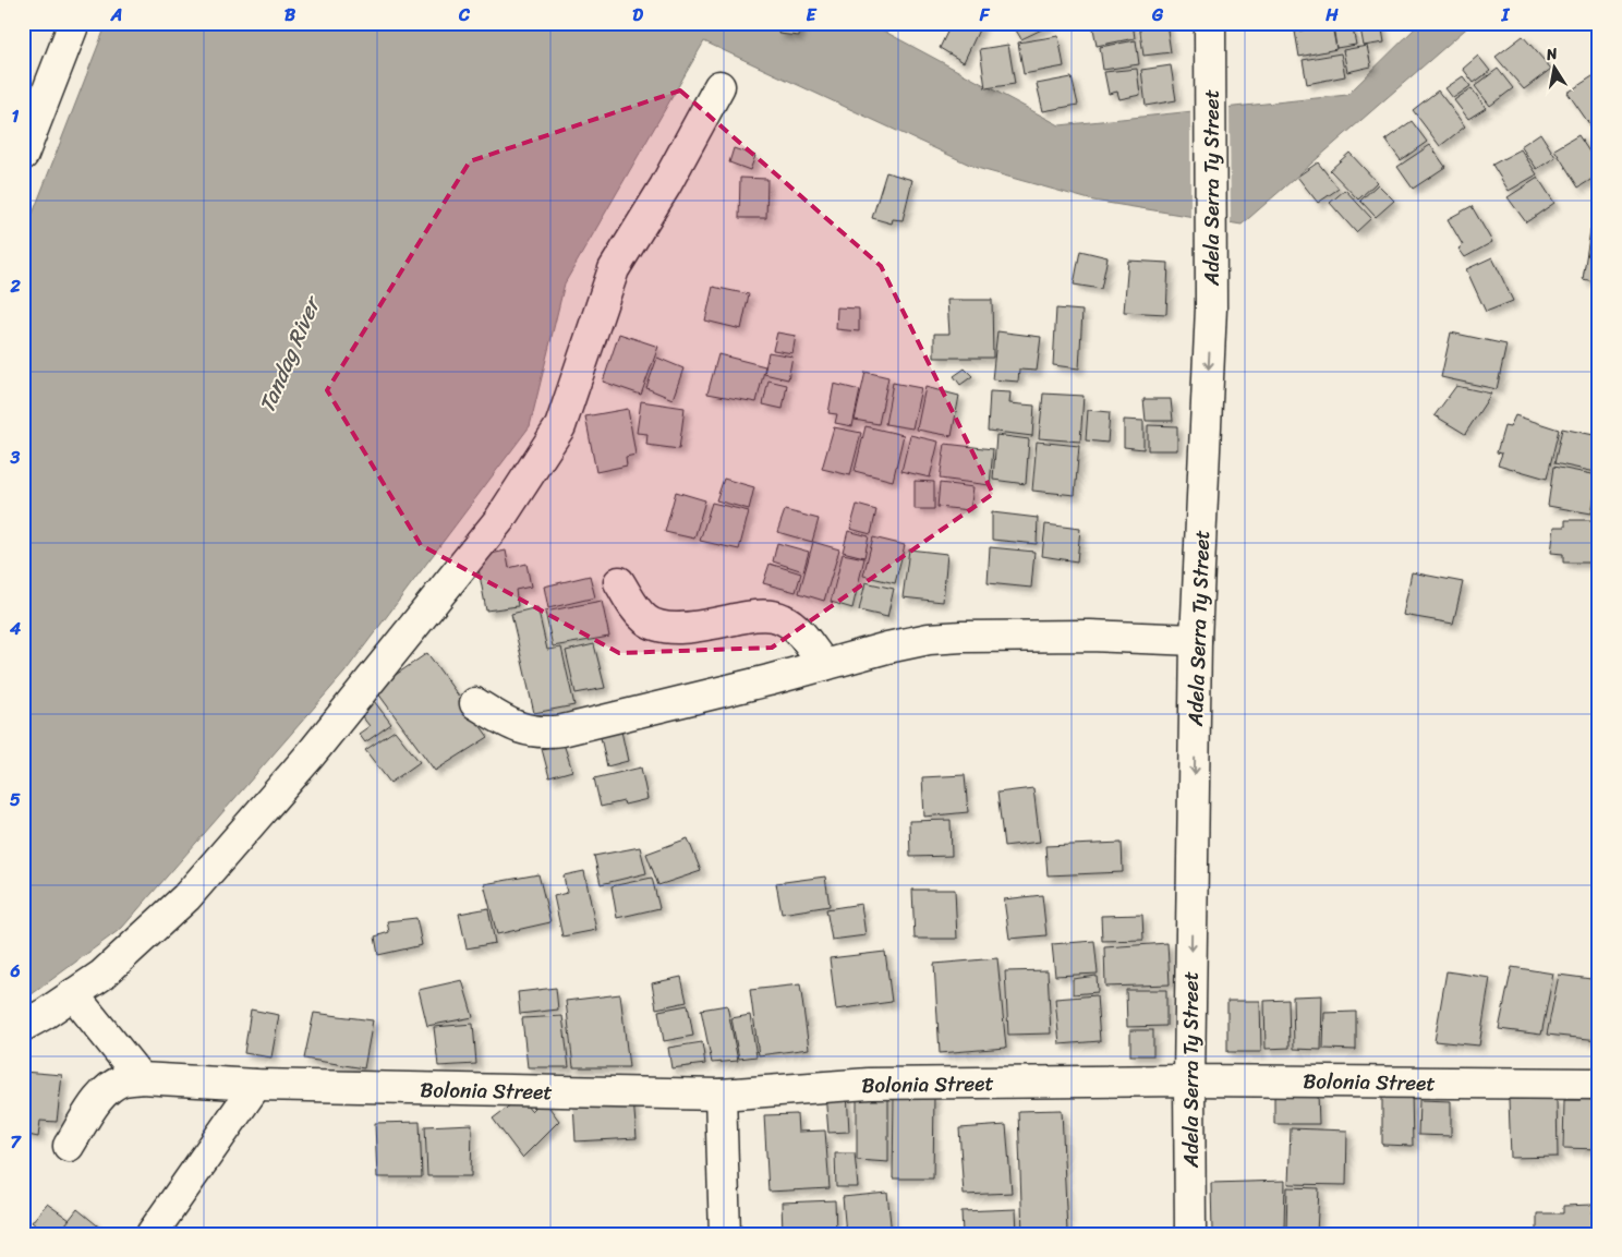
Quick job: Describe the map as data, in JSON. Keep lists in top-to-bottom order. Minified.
{"streets":{"street":["Adela Serra Ty Street","Bolonia Street"]},"crossings":[["Adela Serra Ty Street","Bolonia Street"]],"one_way":["Adela Serra Ty Street"],"water":["Tandag River"],"north":"top","grid":{"columns":["A","B","C","D","E","F","G","H","I"],"rows":["1","2","3","4","5","6","7"]}}
